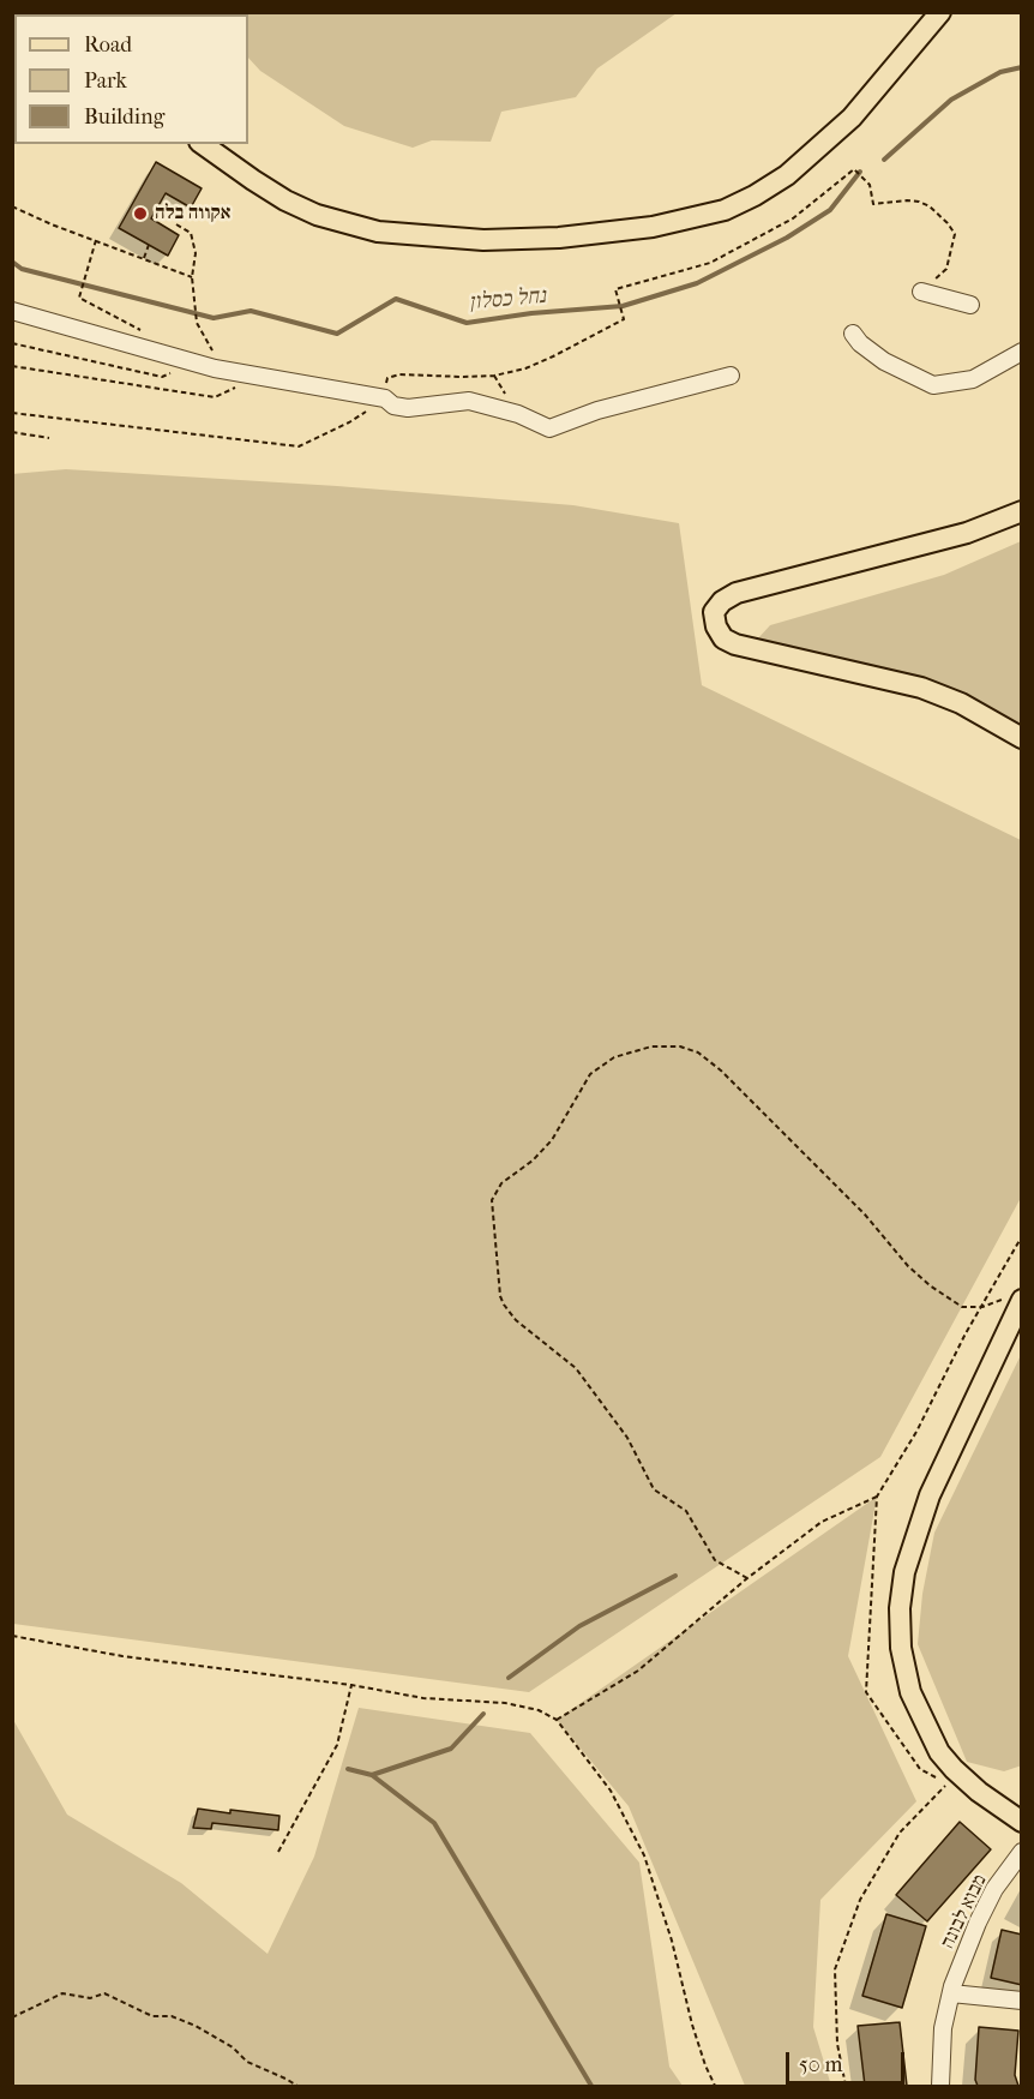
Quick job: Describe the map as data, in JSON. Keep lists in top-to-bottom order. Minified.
{"streets":{"street":["מבוא לבונה"]},"water":["נחל כסלון"],"places":["אקווה בלה"],"legend":["Road","Park","Building"],"scale_bar":"50 m"}
